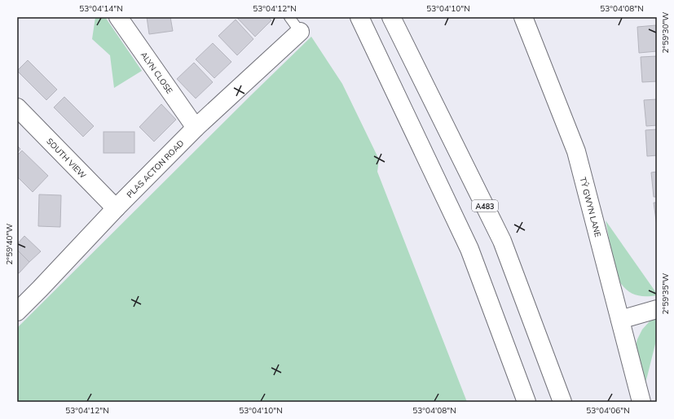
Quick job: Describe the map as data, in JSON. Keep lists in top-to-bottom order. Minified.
{"streets":{"main road":["ALYN CLOSE","SOUTH VIEW","PLAS ACTON ROAD","A483","TŶ GWYN LANE"]},"crossings":[["ALYN CLOSE","PLAS ACTON ROAD"],["SOUTH VIEW","PLAS ACTON ROAD"]],"coordinates":["53°04'14\"N","53°04'12\"N","53°04'10\"N","53°04'08\"N","2°59'30\"W","2°59'40\"W","2°59'35\"W","53°04'06\"N"]}
